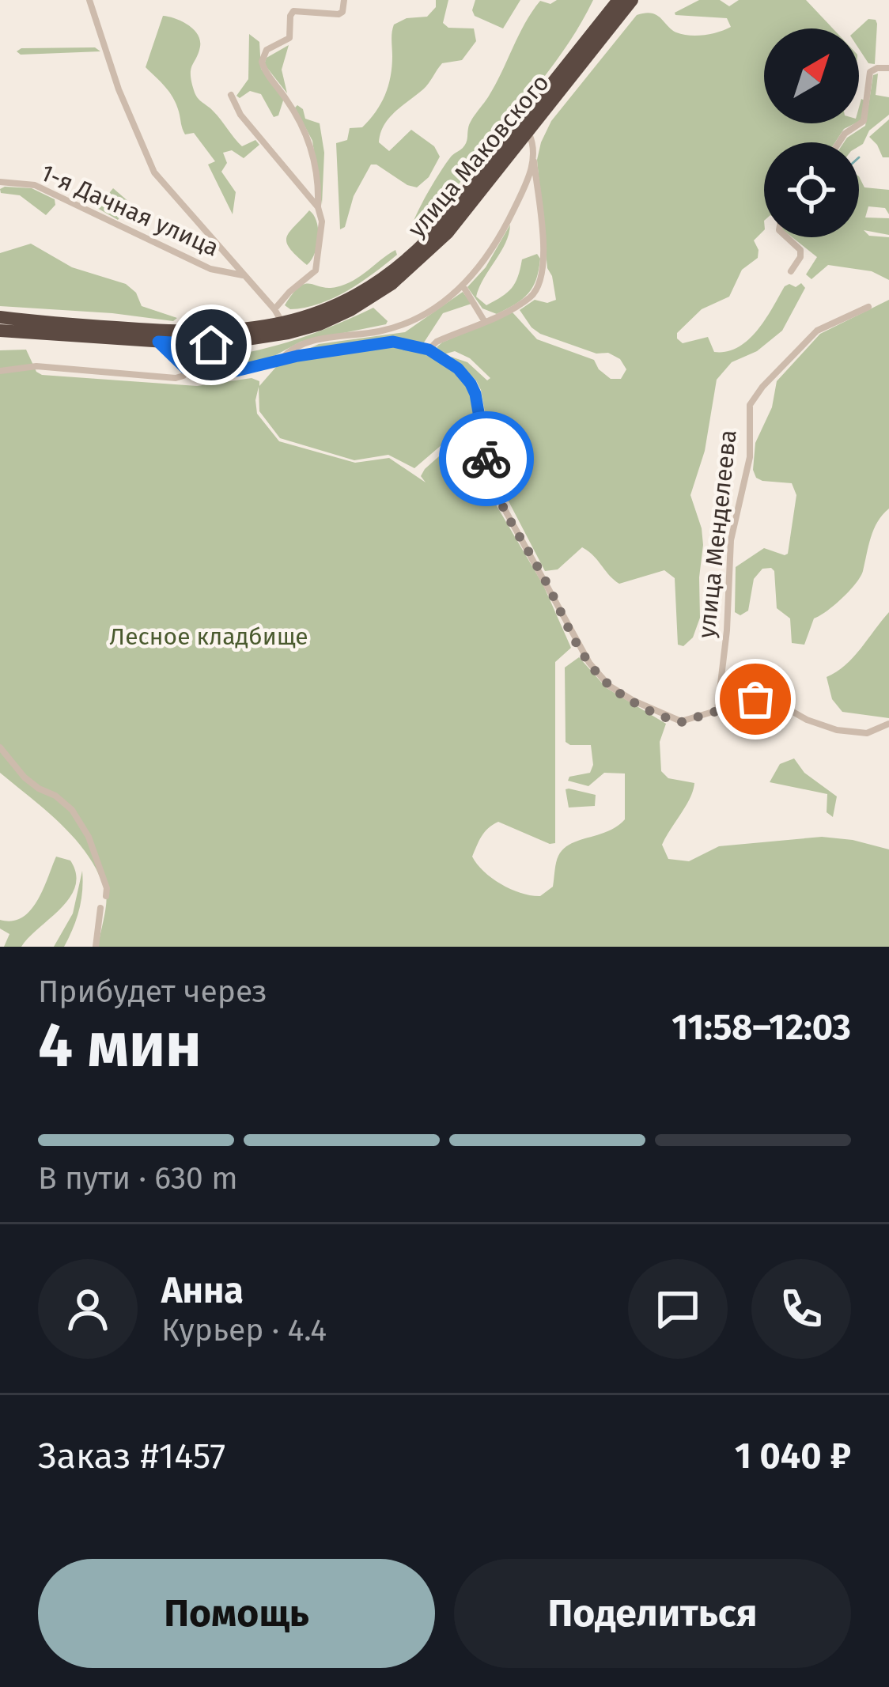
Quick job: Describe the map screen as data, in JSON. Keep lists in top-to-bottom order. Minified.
{"streets":{"highway":["улица Маковского"],"street":["1-я Дачная улица","улица Менделеева"]},"parks":["Лесное кладбище"],"north":"top right","page":{"heading":["4 мин","Прибудет через","11:58–12:03"],"panel":["Анна","Курьер · 4.4","Заказ #1457","1 040 ₽"],"bar":"В пути · 630 m","buttons":["Помощь","Поделиться"]}}
